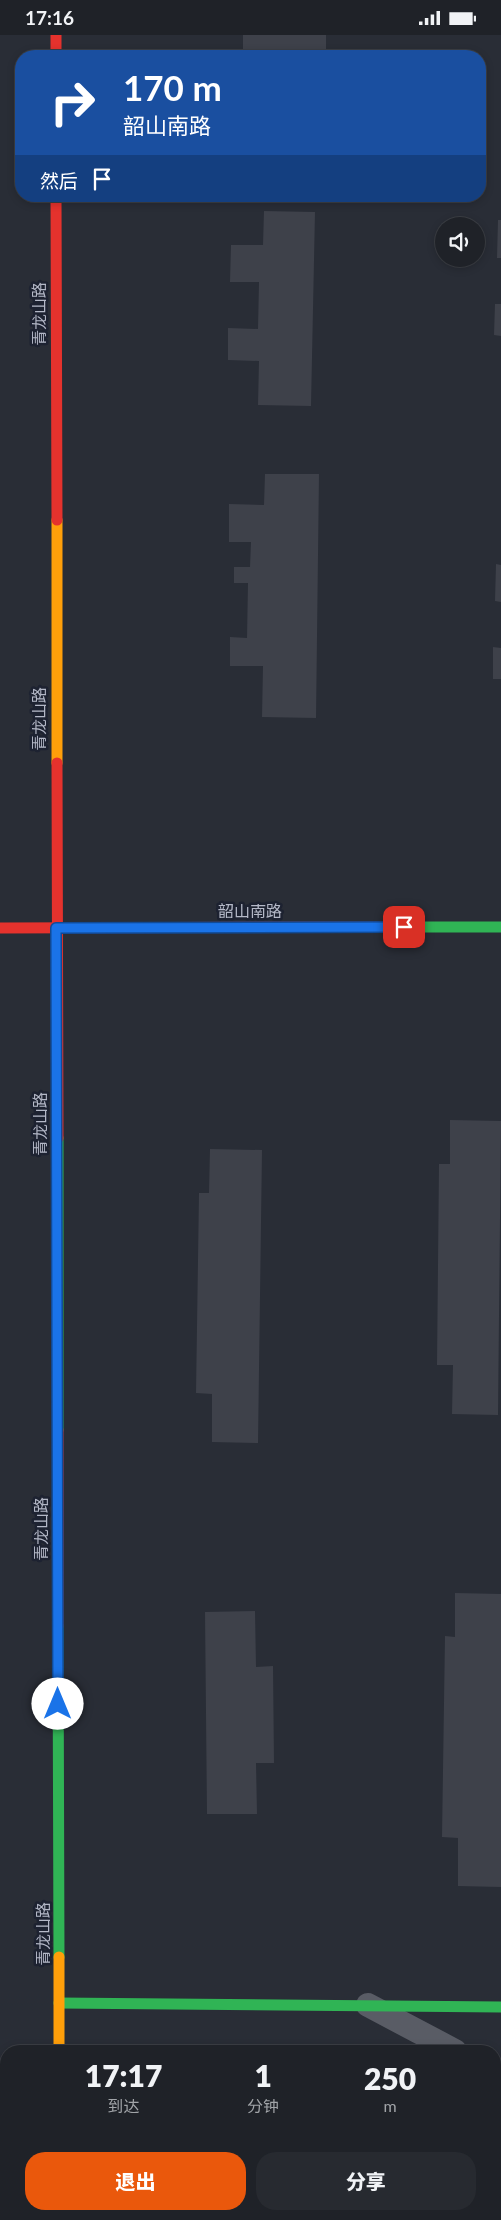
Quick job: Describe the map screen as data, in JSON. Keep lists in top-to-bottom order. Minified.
{"streets":{"street":["青龙山路","韶山南路"]},"crossings":[["青龙山路","韶山南路"]],"page":{"status":"17:16","turn":["170 m","韶山南路"],"then":"然后","eta":["17:17","到达","1","分钟","250","m"],"buttons":["退出","分享"]}}
